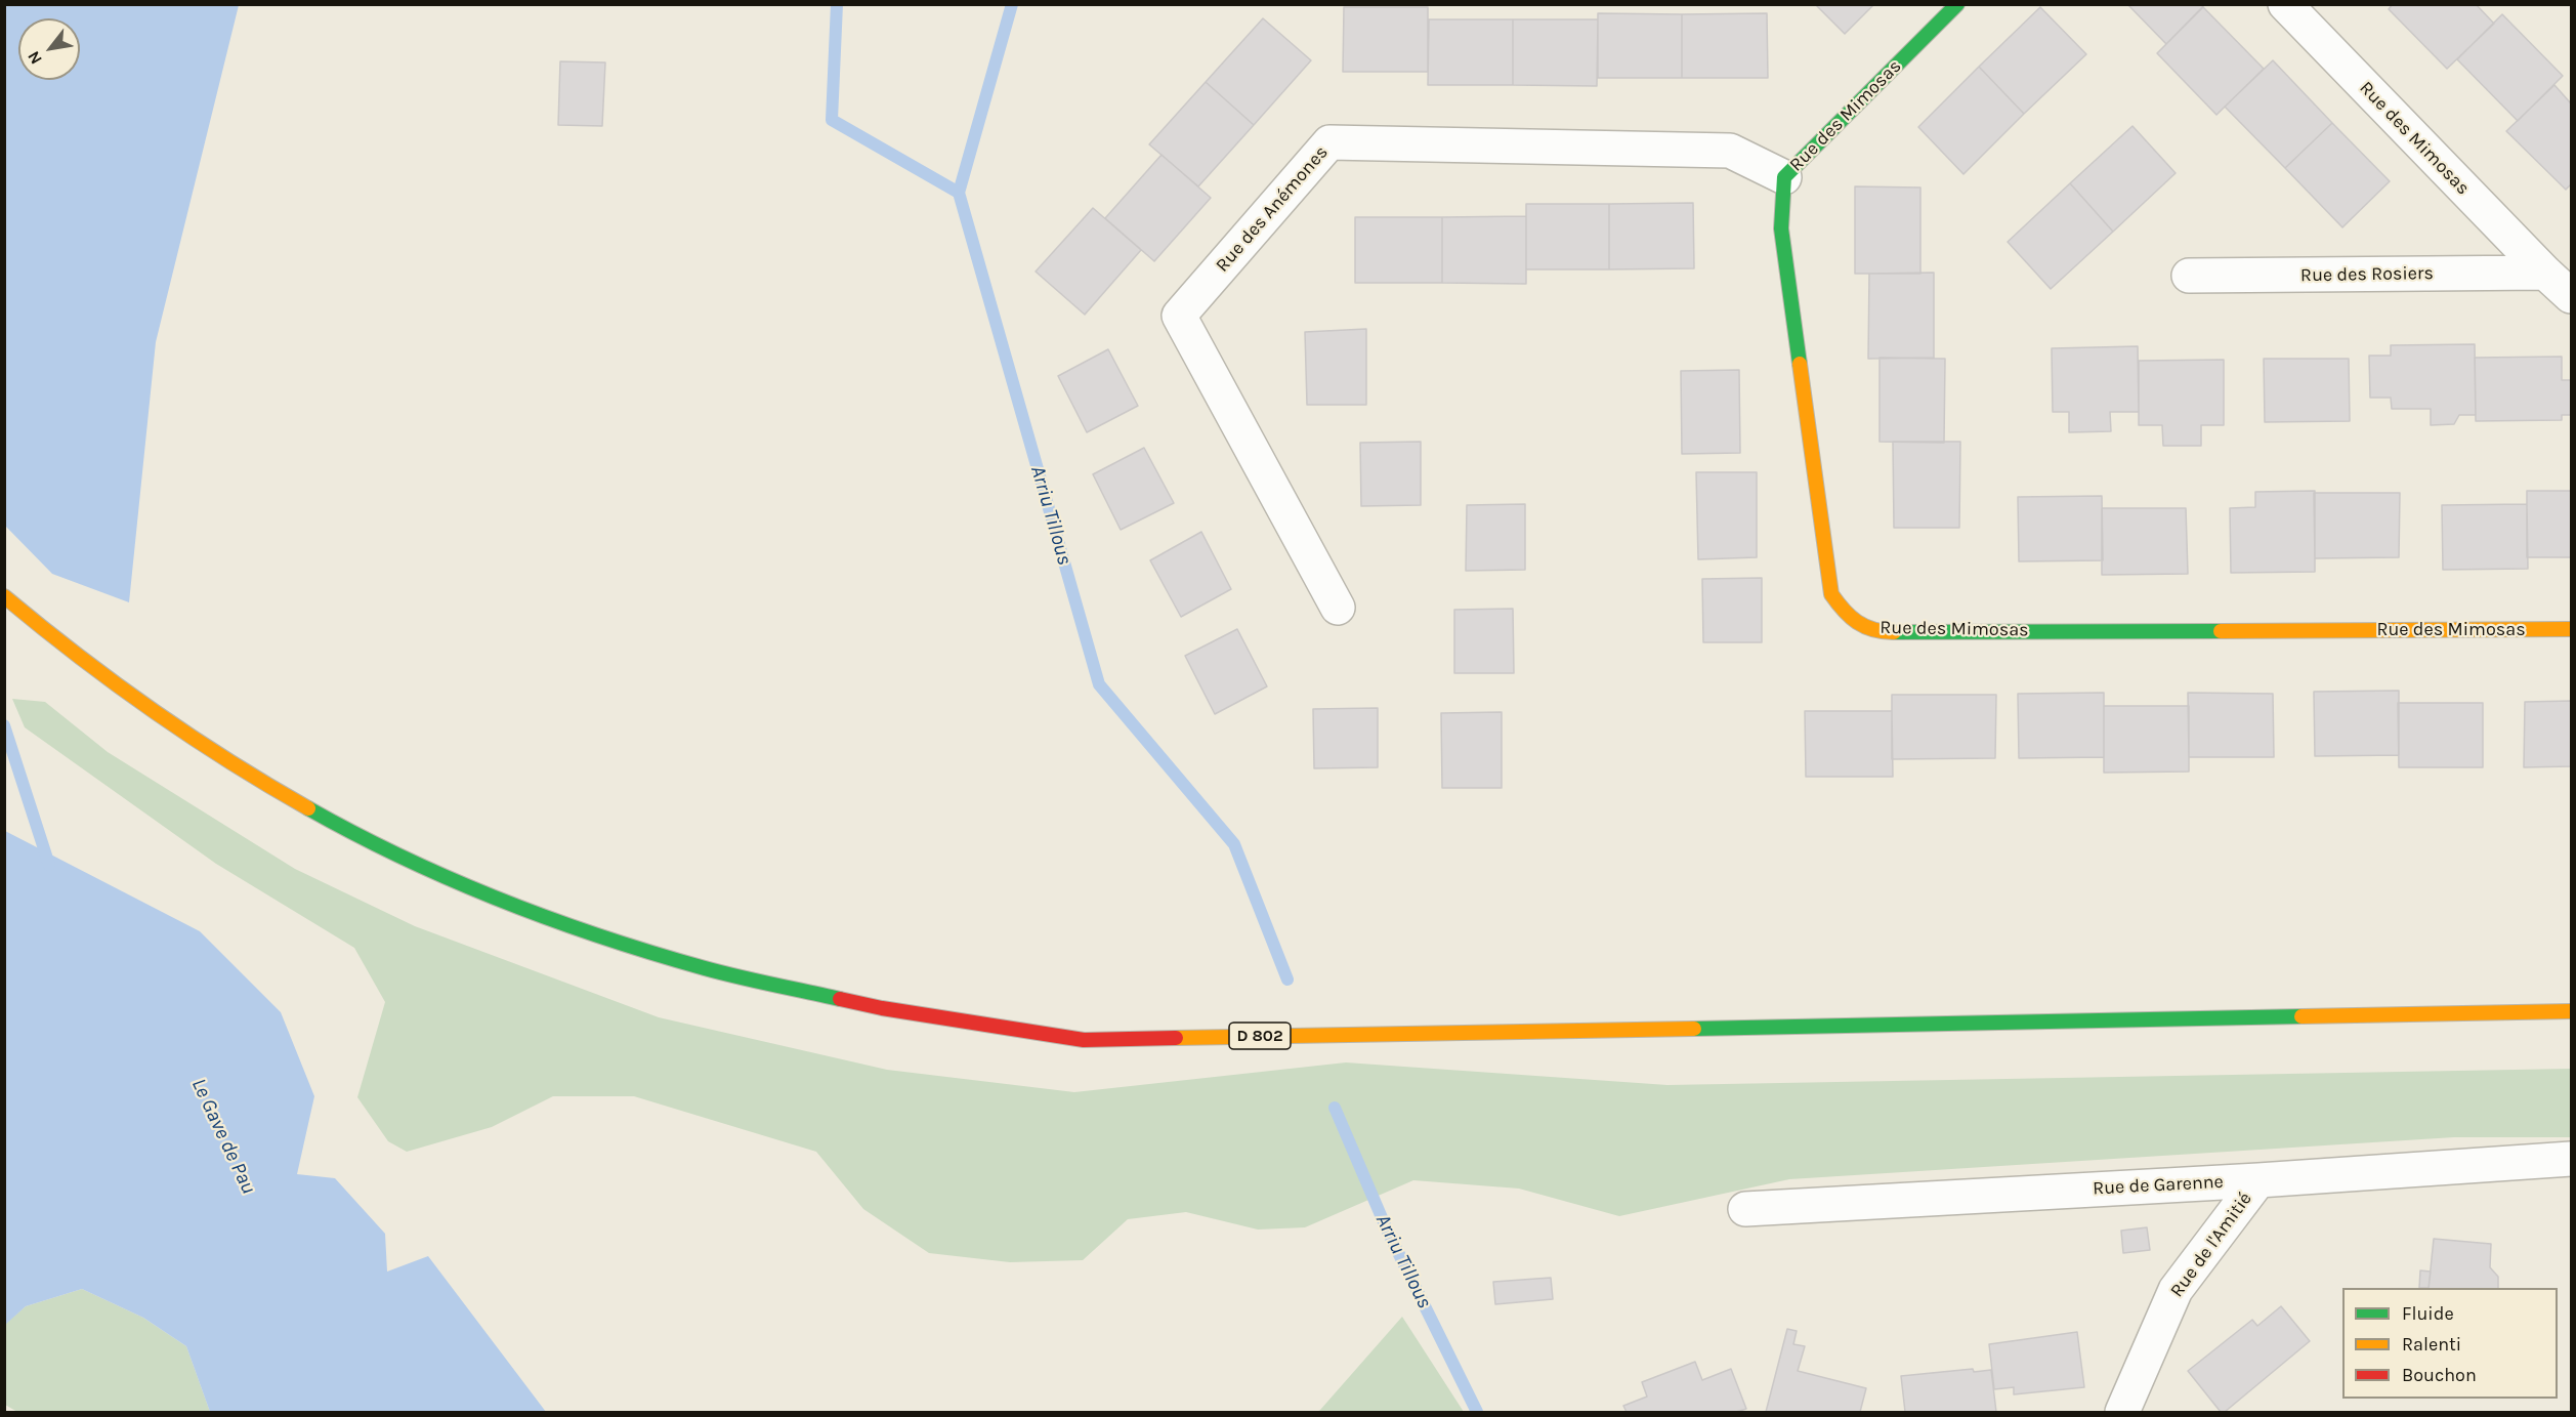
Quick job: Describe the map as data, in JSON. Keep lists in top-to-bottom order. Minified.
{"streets":{"main road":["Rue des Mimosas","D 802"],"street":["Rue des Anémones","Rue des Rosiers","Rue de Garenne","Rue de l'Amitié"]},"crossings":[["Rue des Mimosas","Rue des Anémones"],["Rue des Mimosas","Rue des Rosiers"],["Rue de Garenne","Rue de l'Amitié"]],"water":["Arriu Tillous","Le Gave de Pau"],"legend":["Fluide","Ralenti","Bouchon"],"north":"bottom left"}
